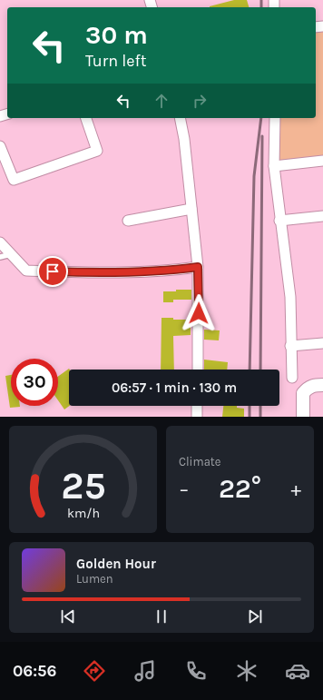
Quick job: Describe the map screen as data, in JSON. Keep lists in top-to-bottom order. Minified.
{"page":{"turn":["30 m","Turn left"],"limit":"30","trip":"06:57 · 1 min · 130 m","tile":"Climate","heat":["−","22°","+"],"song":["Golden Hour","Lumen"],"tabs":"06:56","gauge":["25","km/h"]}}
